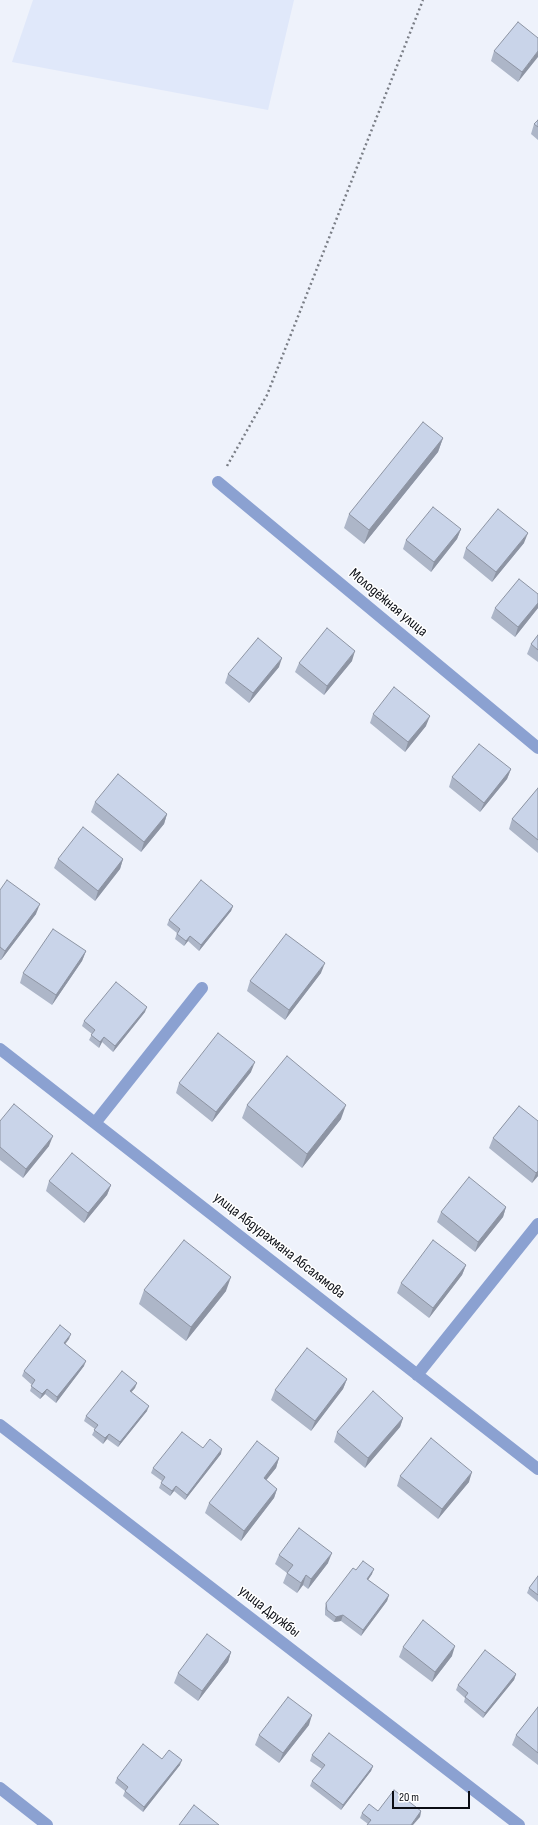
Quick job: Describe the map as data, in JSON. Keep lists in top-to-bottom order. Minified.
{"streets":{"street":["Молодёжная улица","улица Абдурахмана Абсалямова","улица Дружбы"]},"scale_bar":"20 m"}
